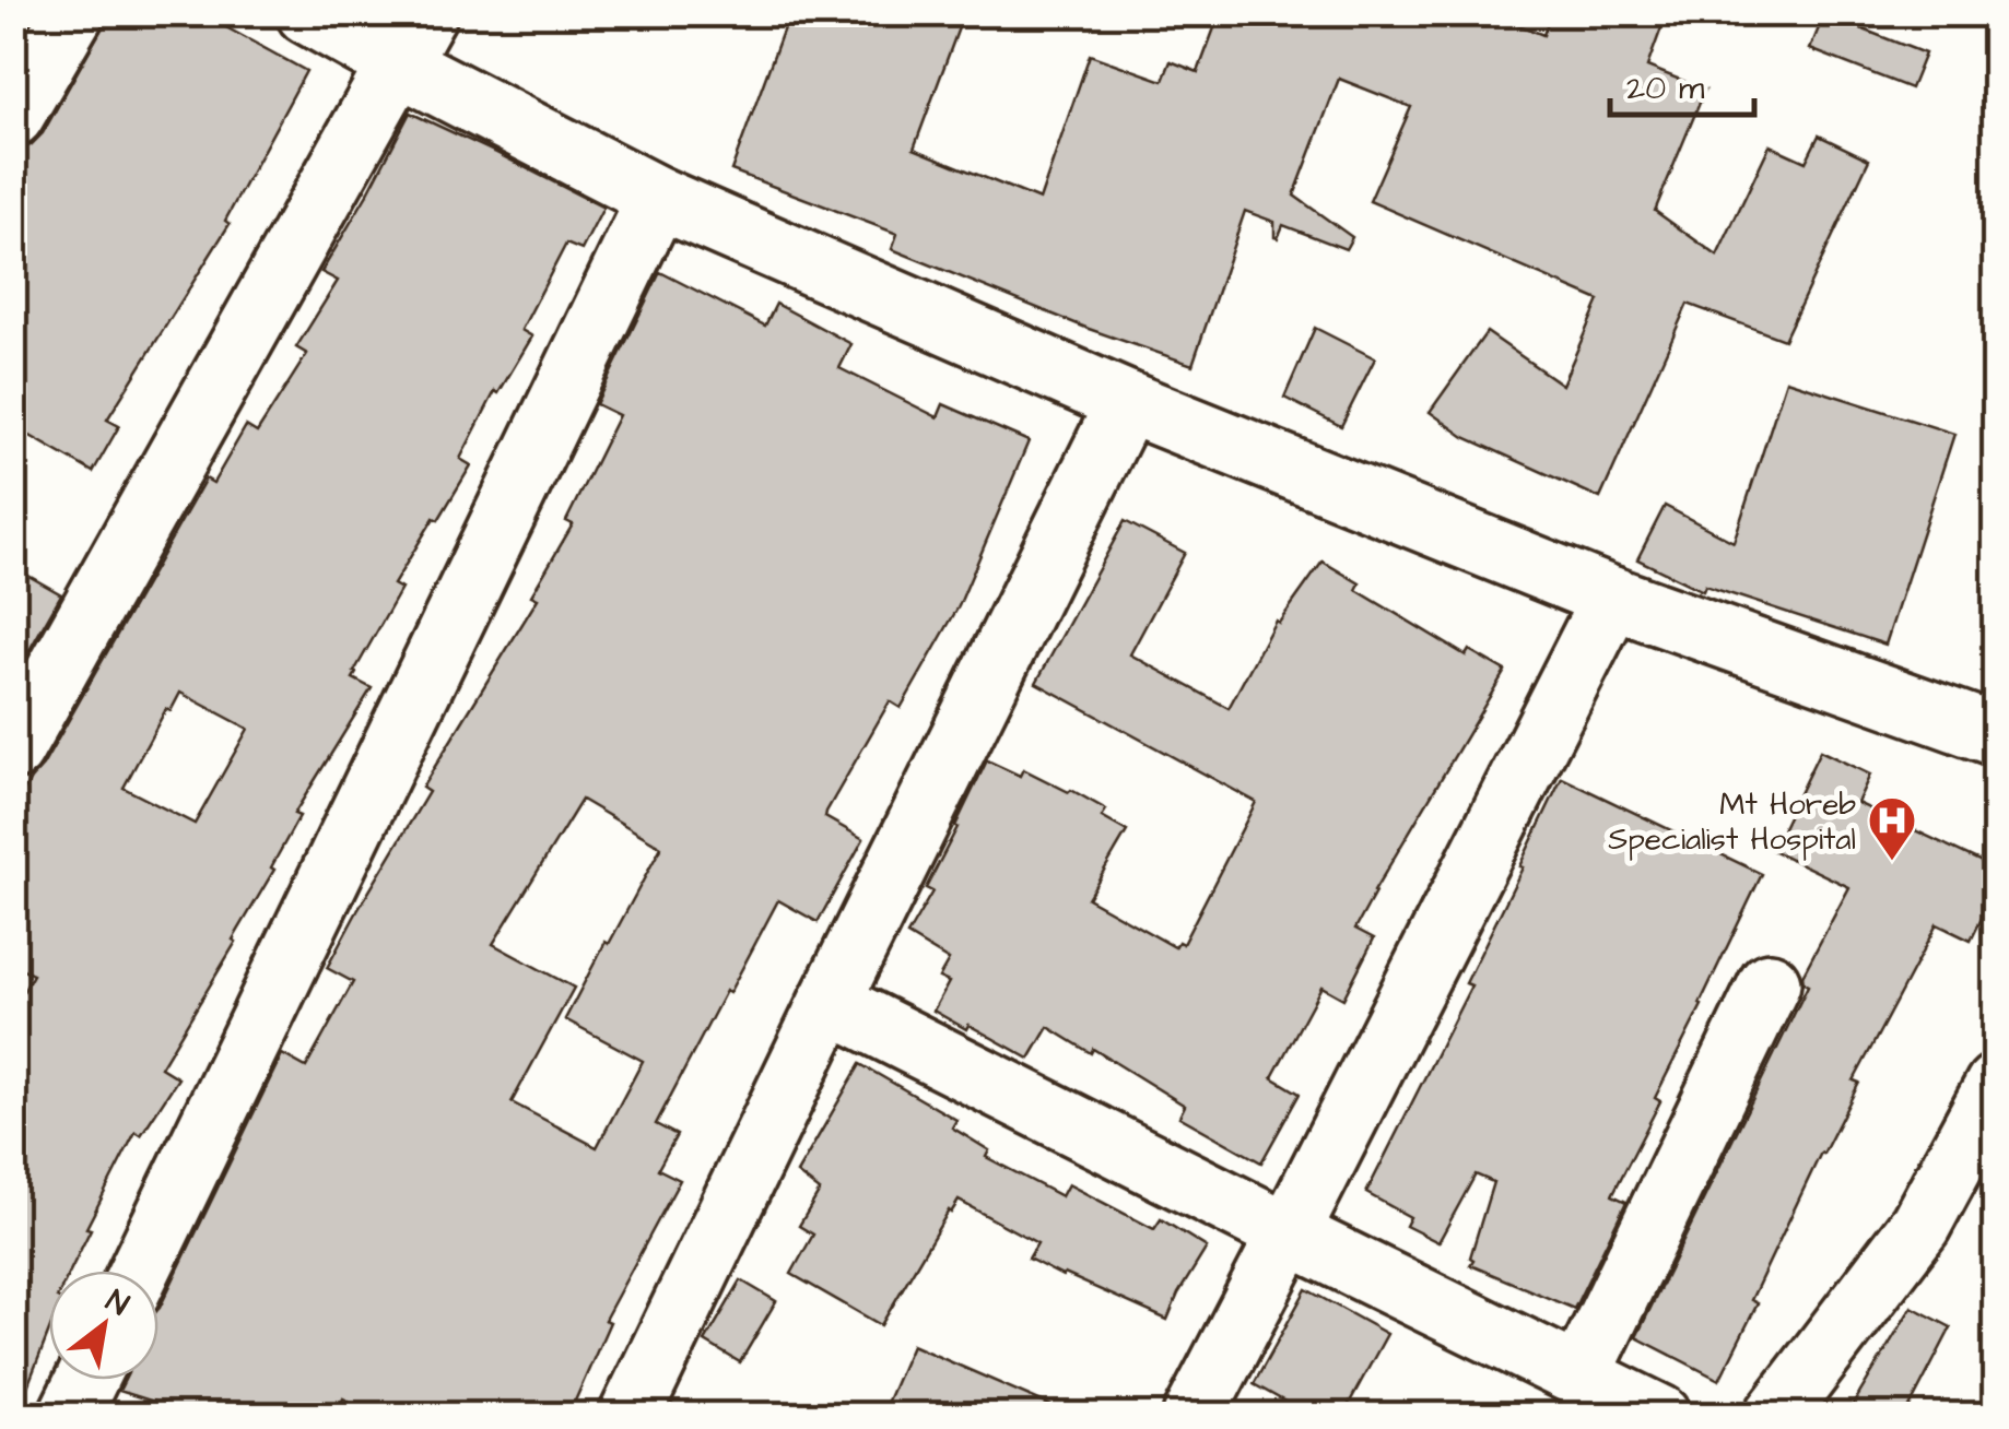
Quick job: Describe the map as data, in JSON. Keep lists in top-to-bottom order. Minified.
{"places":{"hospital":["Mt Horeb Specialist Hospital"]},"scale_bar":"20 m","north":"top right"}
